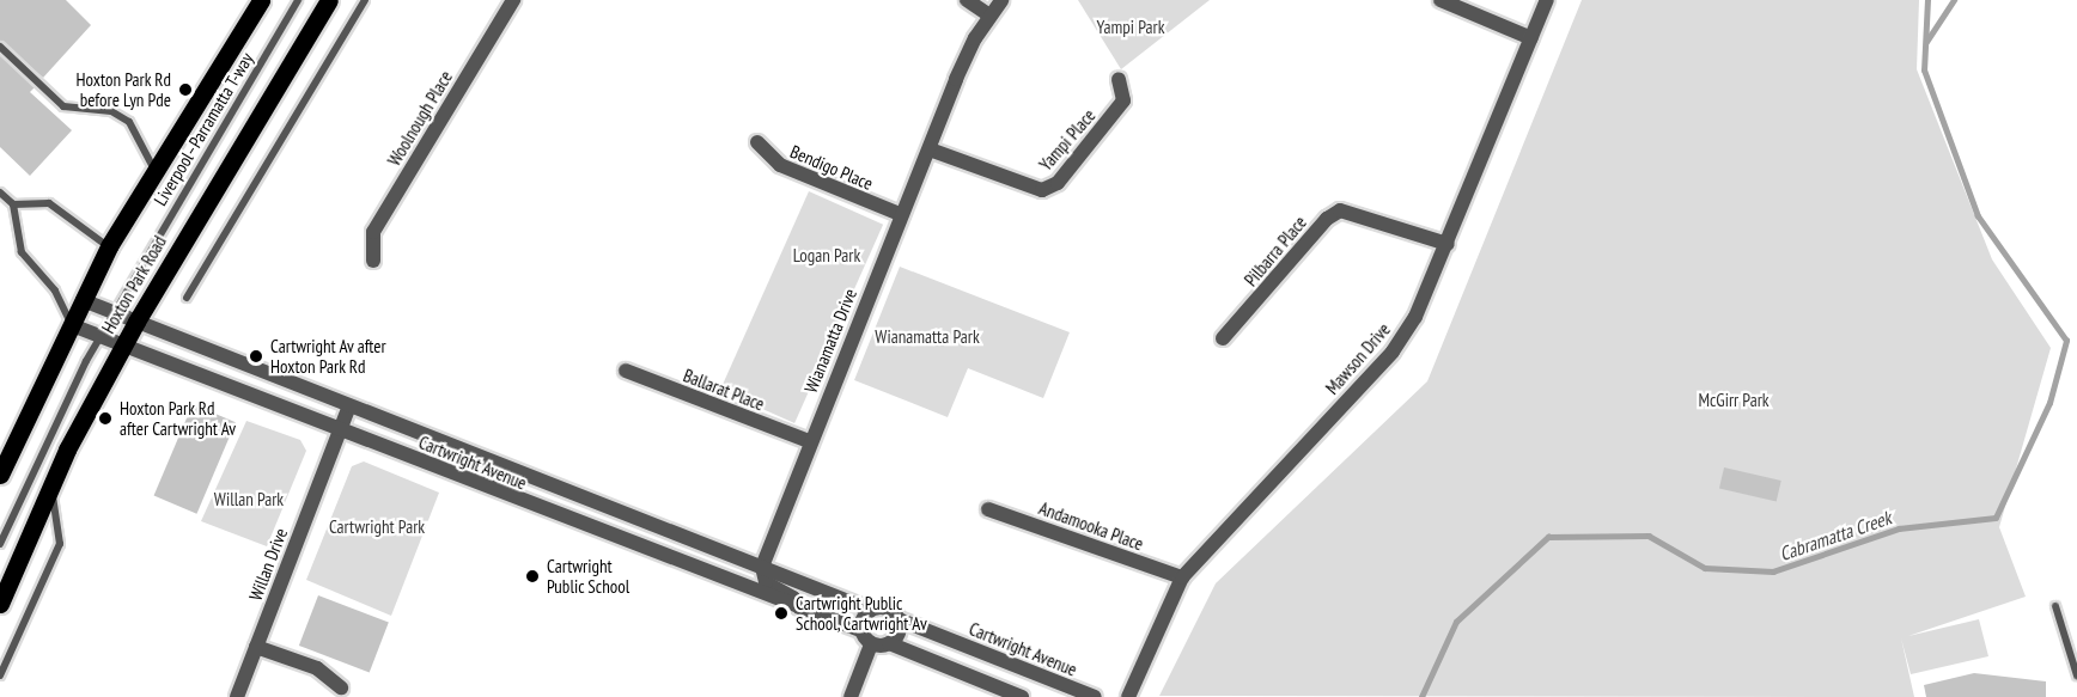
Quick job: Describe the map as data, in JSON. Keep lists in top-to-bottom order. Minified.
{"streets":{"main road":["Hoxton Park Road"],"street":["Woolnough Place","Yampi Place","Bendigo Place","Pilbarra Place","Wianamatta Drive","Mawson Drive","Ballarat Place","Cartwright Avenue","Andamooka Place","Willan Drive"],"lane":["Liverpool–Parramatta T-way"]},"crossings":[["Liverpool–Parramatta T-way","Cartwright Avenue"],["Yampi Place","Wianamatta Drive"],["Bendigo Place","Wianamatta Drive"],["Pilbarra Place","Mawson Drive"],["Hoxton Park Road","Cartwright Avenue"],["Wianamatta Drive","Ballarat Place"],["Wianamatta Drive","Cartwright Avenue"],["Mawson Drive","Andamooka Place"],["Cartwright Avenue","Willan Drive"]],"water":["Cabramatta Creek"],"parks":["Yampi Park","Logan Park","Wianamatta Park","McGirr Park","Willan Park","Cartwright Park"],"places":["Hoxton Park Rd before Lyn Pde","Cartwright Av after Hoxton Park Rd","Hoxton Park Rd after Cartwright Av","Cartwright Public School","Cartwright Public School, Cartwright Av"]}
